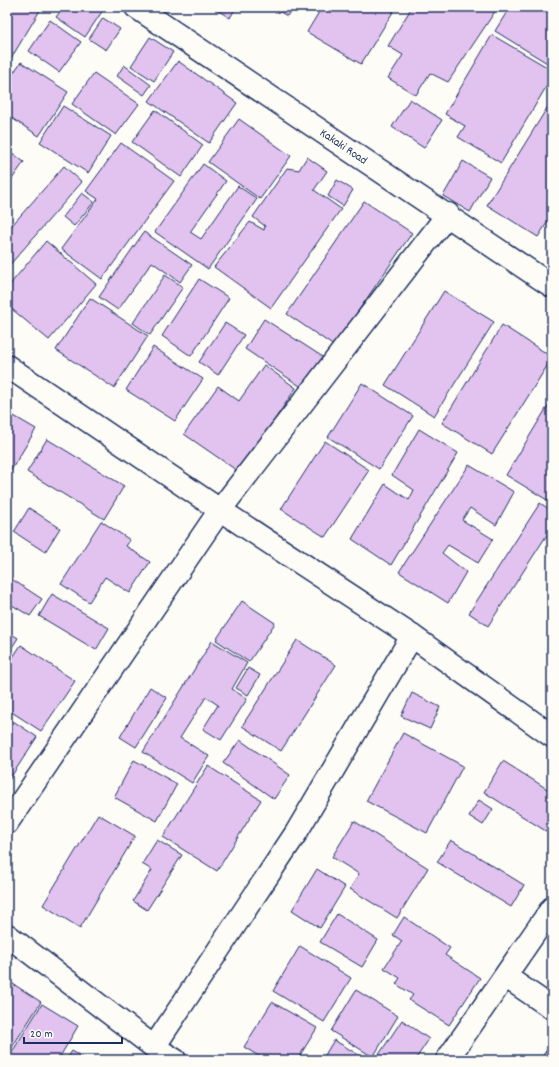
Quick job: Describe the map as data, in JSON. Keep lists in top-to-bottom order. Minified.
{"streets":{"street":["Kakaki Road"]},"scale_bar":"20 m"}
